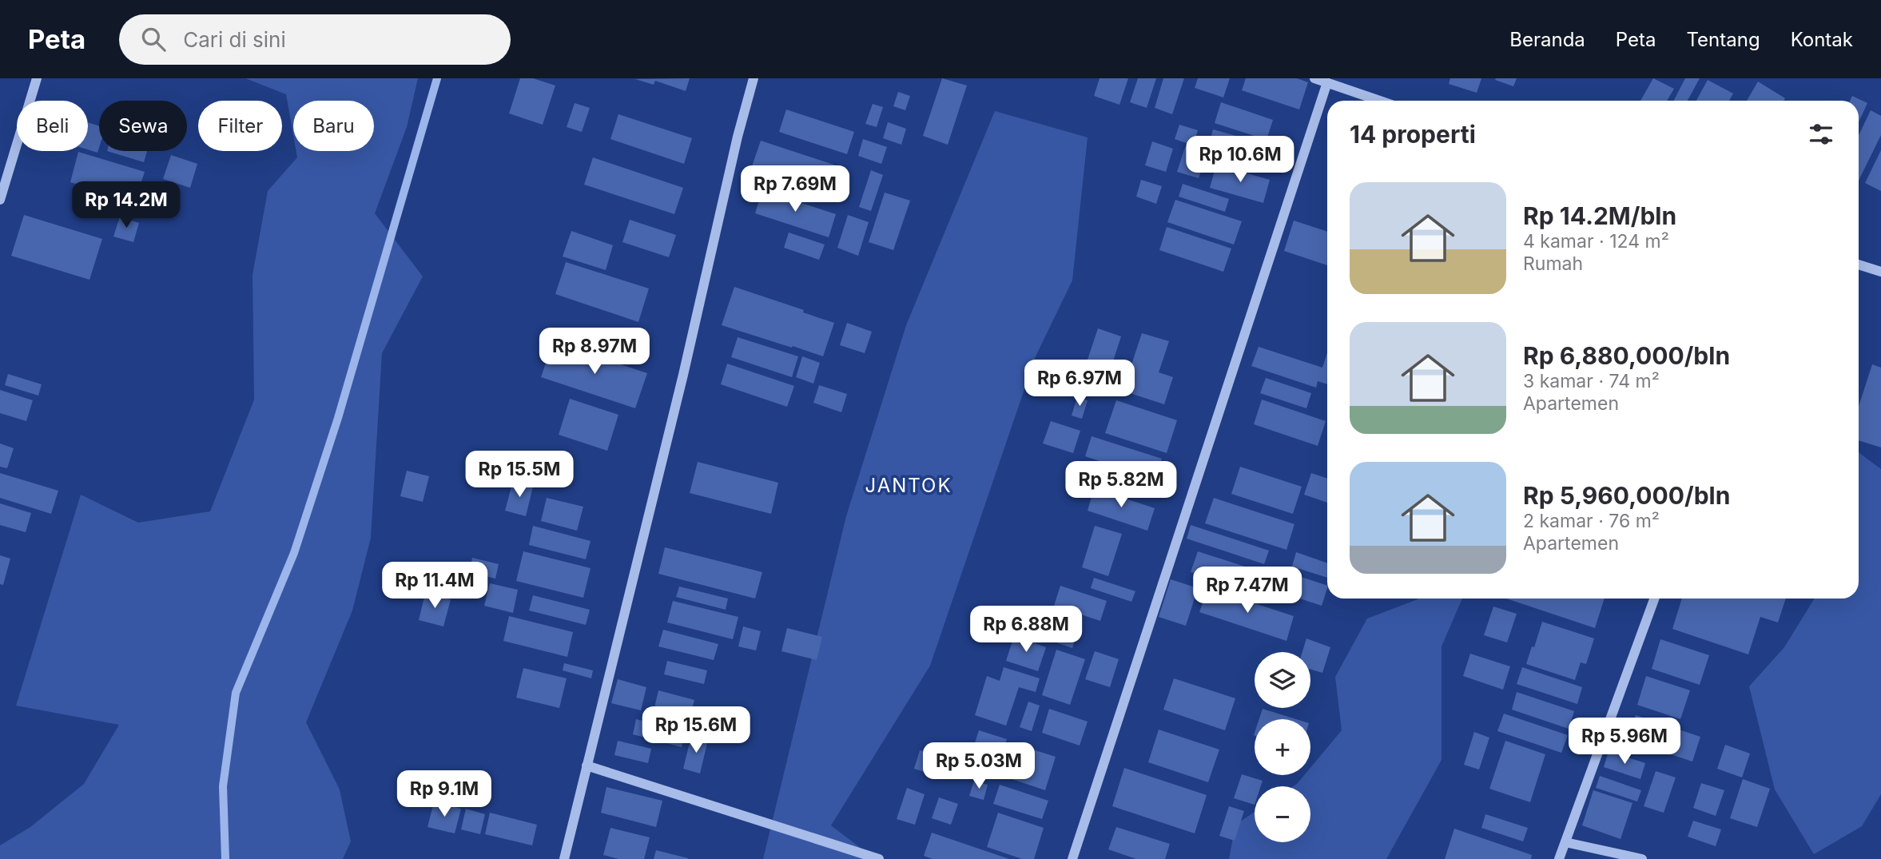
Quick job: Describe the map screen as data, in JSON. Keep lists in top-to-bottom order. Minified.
{"districts":["JANTOK"],"page":{"header":"Peta","search":"Cari di sini","nav":["Beranda","Peta","Tentang","Kontak"],"chip":["Beli","Sewa","Filter","Baru"],"heading":"14 properti","price":["Rp 10.6M","Rp 7.69M","Rp 14.2M","Rp 8.97M","Rp 6.97M","Rp 15.5M","Rp 5.82M","Rp 11.4M","Rp 7.47M","Rp 6.88M","Rp 15.6M","Rp 5.96M","Rp 5.03M","Rp 9.1M"],"list":[{"name":"Rp 14.2M/bln","note":"4 kamar · 124 m² · Rumah"},{"name":"Rp 6,880,000/bln","note":"3 kamar · 74 m² · Apartemen"},{"name":"Rp 5,960,000/bln","note":"2 kamar · 76 m² · Apartemen"}],"map_buttons":["+","−"]}}
